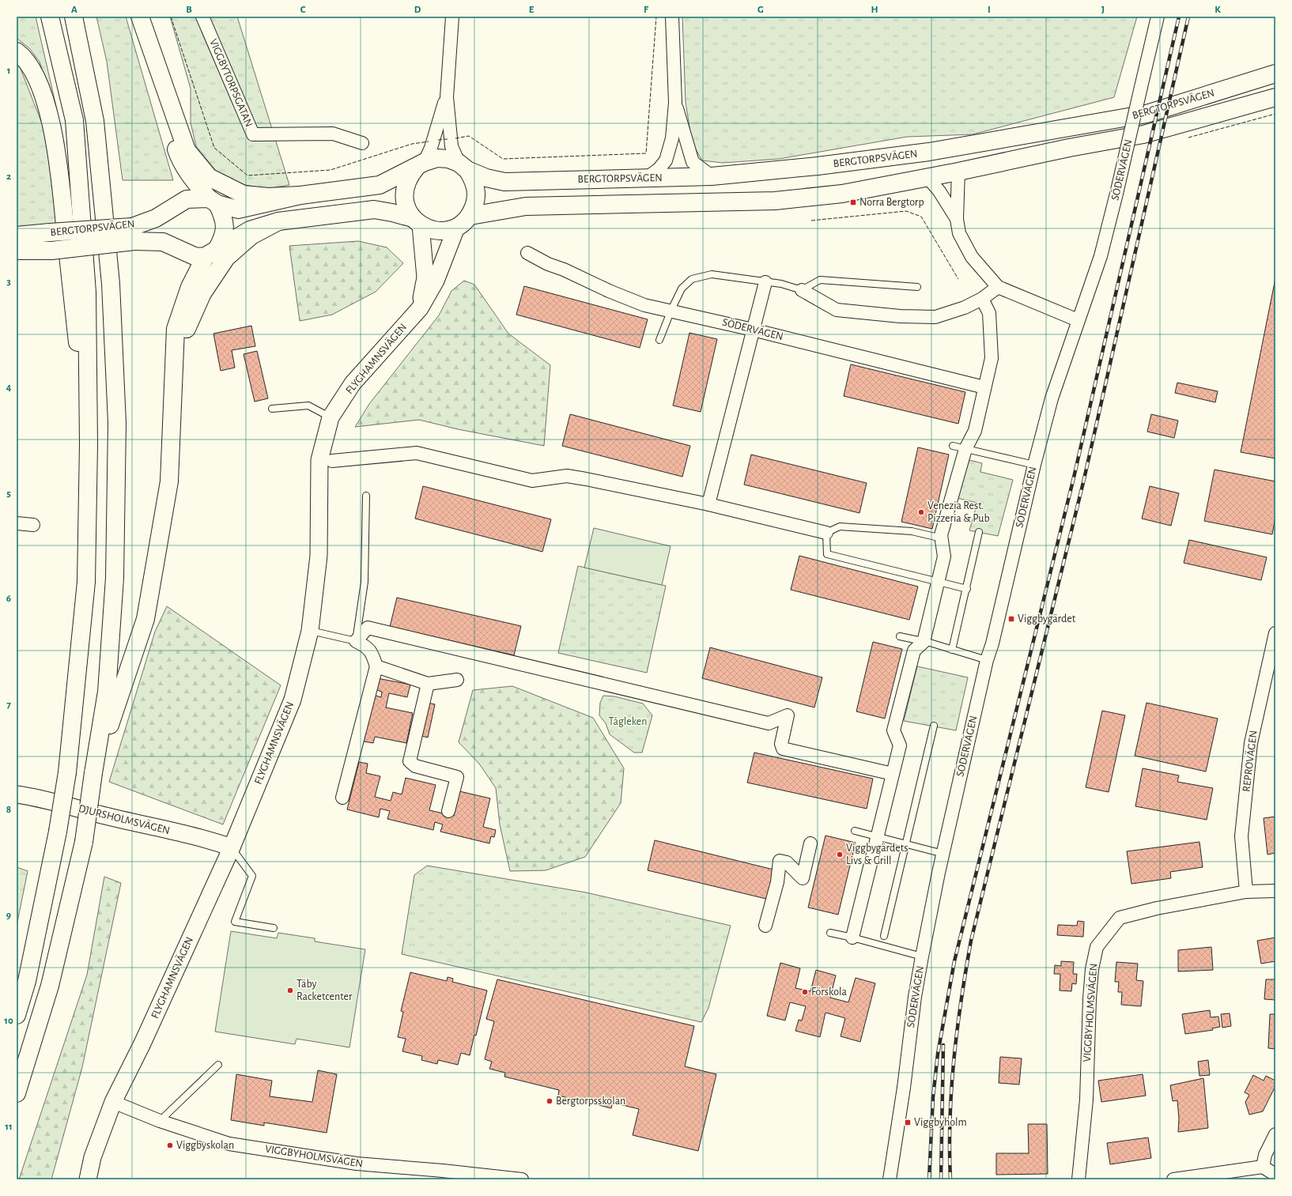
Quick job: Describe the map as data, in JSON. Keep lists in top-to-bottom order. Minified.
{"streets":{"main road":["BERGTORPSVÄGEN"],"street":["VIGGBYTORPSGATAN","SÖDERVÄGEN","FLYGHAMNSVÄGEN","REPROVÄGEN","DJURSHOLMSVÄGEN","VIGGBYHOLMSVÄGEN"]},"crossings":[["BERGTORPSVÄGEN","FLYGHAMNSVÄGEN"],["FLYGHAMNSVÄGEN","DJURSHOLMSVÄGEN"],["FLYGHAMNSVÄGEN","VIGGBYHOLMSVÄGEN"],["REPROVÄGEN","VIGGBYHOLMSVÄGEN"]],"parks":["Tågleken"],"places":{"transit":["Norra Bergtorp","Viggbygärdet","Viggbyholm"],"other":["Venezia Rest. Pizzeria & Pub","Viggbygärdets Livs & Grill","Täby Racketcenter","Förskola","Bergtorpsskolan","Viggbyskolan"]},"grid":{"columns":["A","B","C","D","E","F","G","H","I","J","K"],"rows":["1","2","3","4","5","6","7","8","9","10","11"]}}
